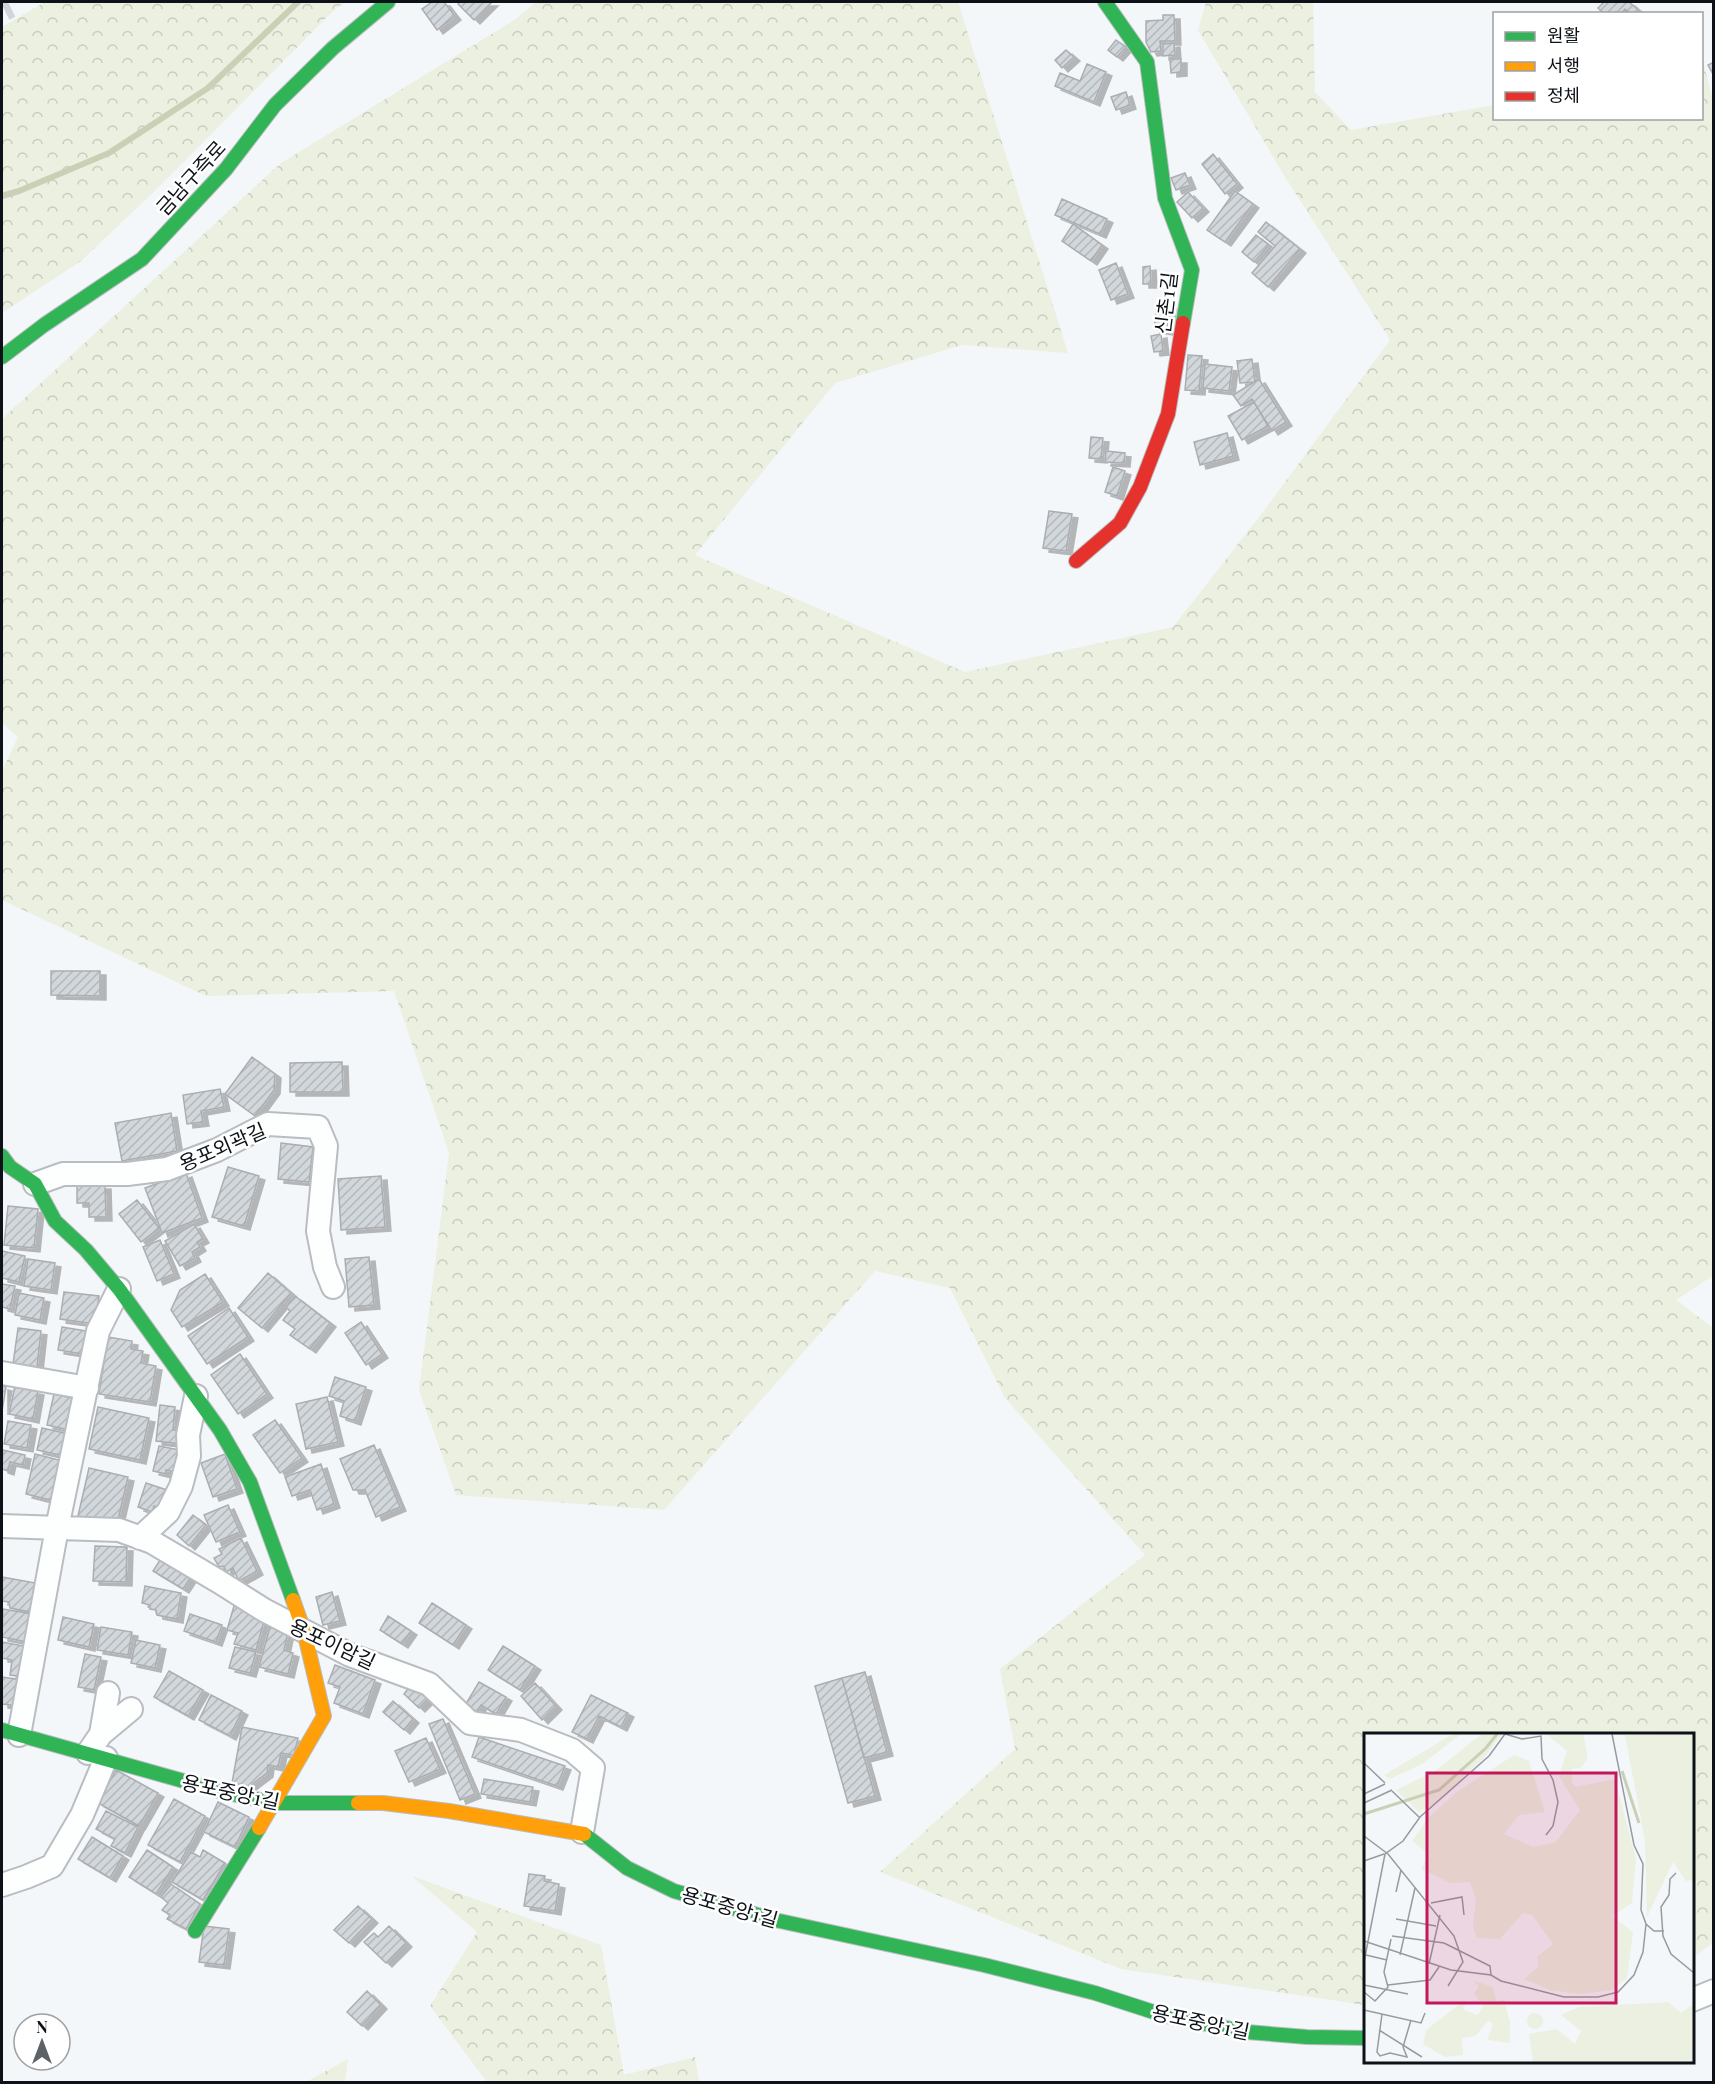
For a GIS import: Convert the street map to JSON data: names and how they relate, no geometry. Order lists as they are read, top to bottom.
{
  "streets": {
    "street": [
      "금남구즉로",
      "신촌1길",
      "용포외곽길",
      "용포이암길",
      "용포중앙1길"
    ]
  },
  "crossings": [
    ["용포이암길", "용포중앙1길"]
  ],
  "legend": ["원활", "서행", "정체"],
  "north": "top"
}
